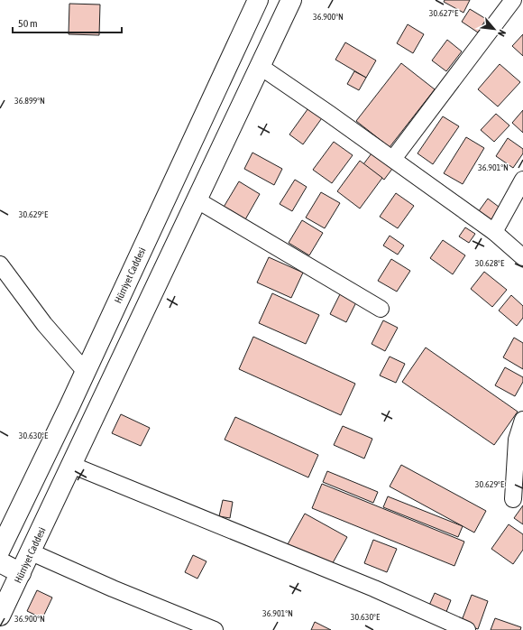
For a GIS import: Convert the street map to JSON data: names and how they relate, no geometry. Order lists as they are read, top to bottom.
{
  "streets": {
    "main road": ["Hürriyet Caddesi"]
  },
  "scale_bar": "50 m",
  "north": "bottom right",
  "coordinates": [
    "30.627°E",
    "36.900°N",
    "36.899°N",
    "36.901°N",
    "30.629°E",
    "30.628°E",
    "30.630°E"
  ]
}
